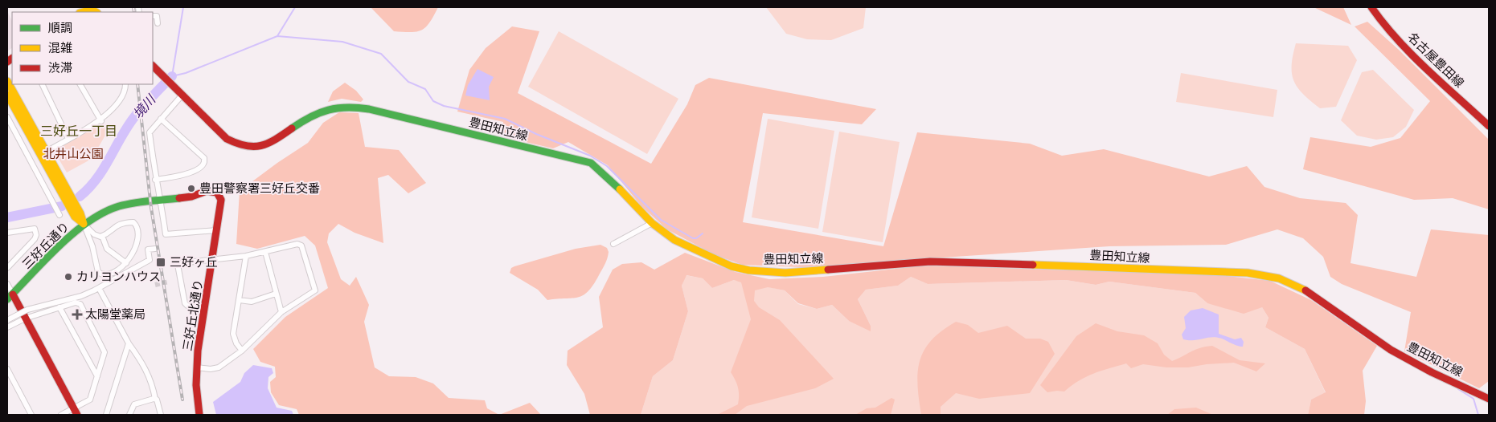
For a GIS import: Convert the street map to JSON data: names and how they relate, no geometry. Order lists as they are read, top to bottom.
{
  "streets": {
    "main road": [
      "名古屋豊田線",
      "豊田知立線",
      "三好丘通り",
      "三好丘北通り"
    ]
  },
  "crossings": [
    ["三好丘通り", "三好丘北通り"]
  ],
  "districts": ["三好丘一丁目"],
  "water": ["境川"],
  "parks": ["北井山公園"],
  "places": {
    "other": ["豊田警察署三好丘交番", "カリヨンハウス"],
    "transit": ["三好ヶ丘"],
    "health": ["太陽堂薬局"]
  },
  "legend": ["順調", "混雑", "渋滞"]
}
